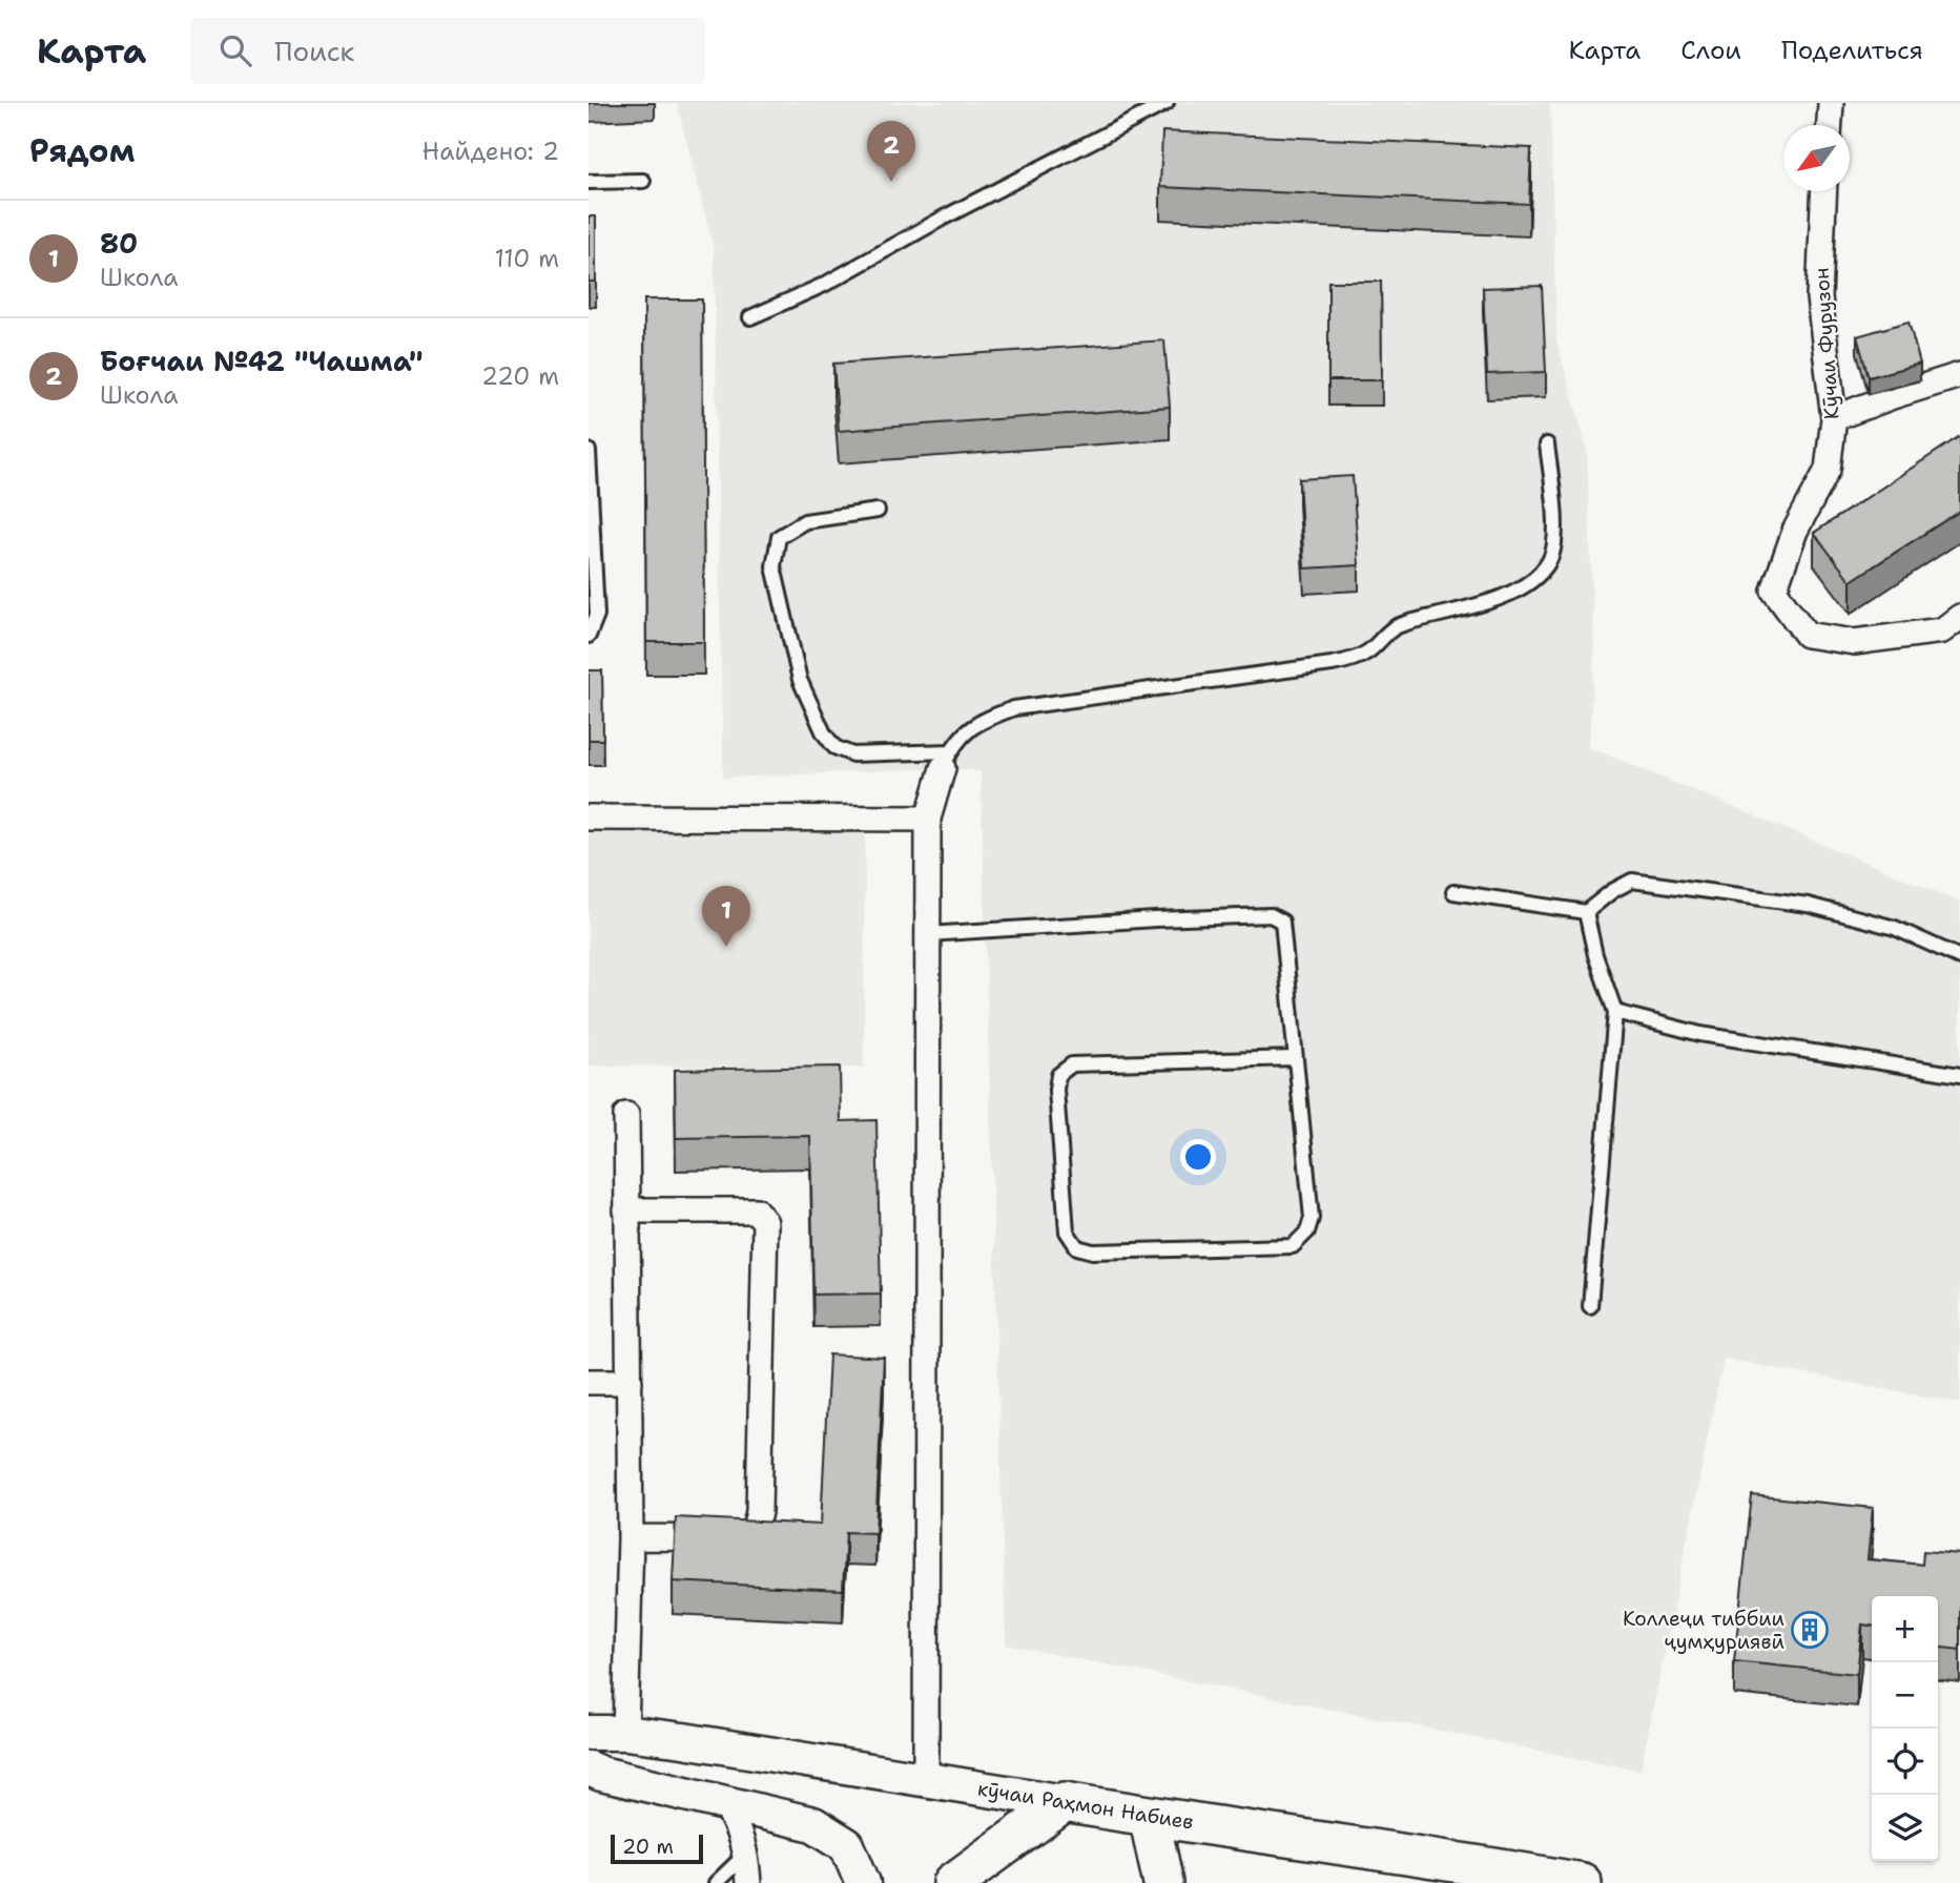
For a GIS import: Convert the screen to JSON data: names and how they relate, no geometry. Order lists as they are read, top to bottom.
{
  "streets": {
    "main road": ["кӯчаи Раҳмон Набиев"],
    "street": ["Кӯчаи Фурузон"]
  },
  "places": {
    "building": ["Коллеҷи тиббии ҷумҳуриявӣ"]
  },
  "scale_bar": "20 m",
  "north": "bottom left",
  "page": {
    "header": "Карта",
    "search": "Поиск",
    "nav": ["Карта", "Слои", "Поделиться"],
    "heading": ["Рядом", "Найдено: 2"],
    "pins": ["2", "1"],
    "list": [
      {
        "mark": "1",
        "name": "80",
        "note": "Школа",
        "value": "110 m"
      },
      {
        "mark": "2",
        "name": "Боғчаи №42 \"Чашма\"",
        "note": "Школа",
        "value": "220 m"
      }
    ],
    "map_buttons": ["+", "−"],
    "scale": "20 m"
  }
}
